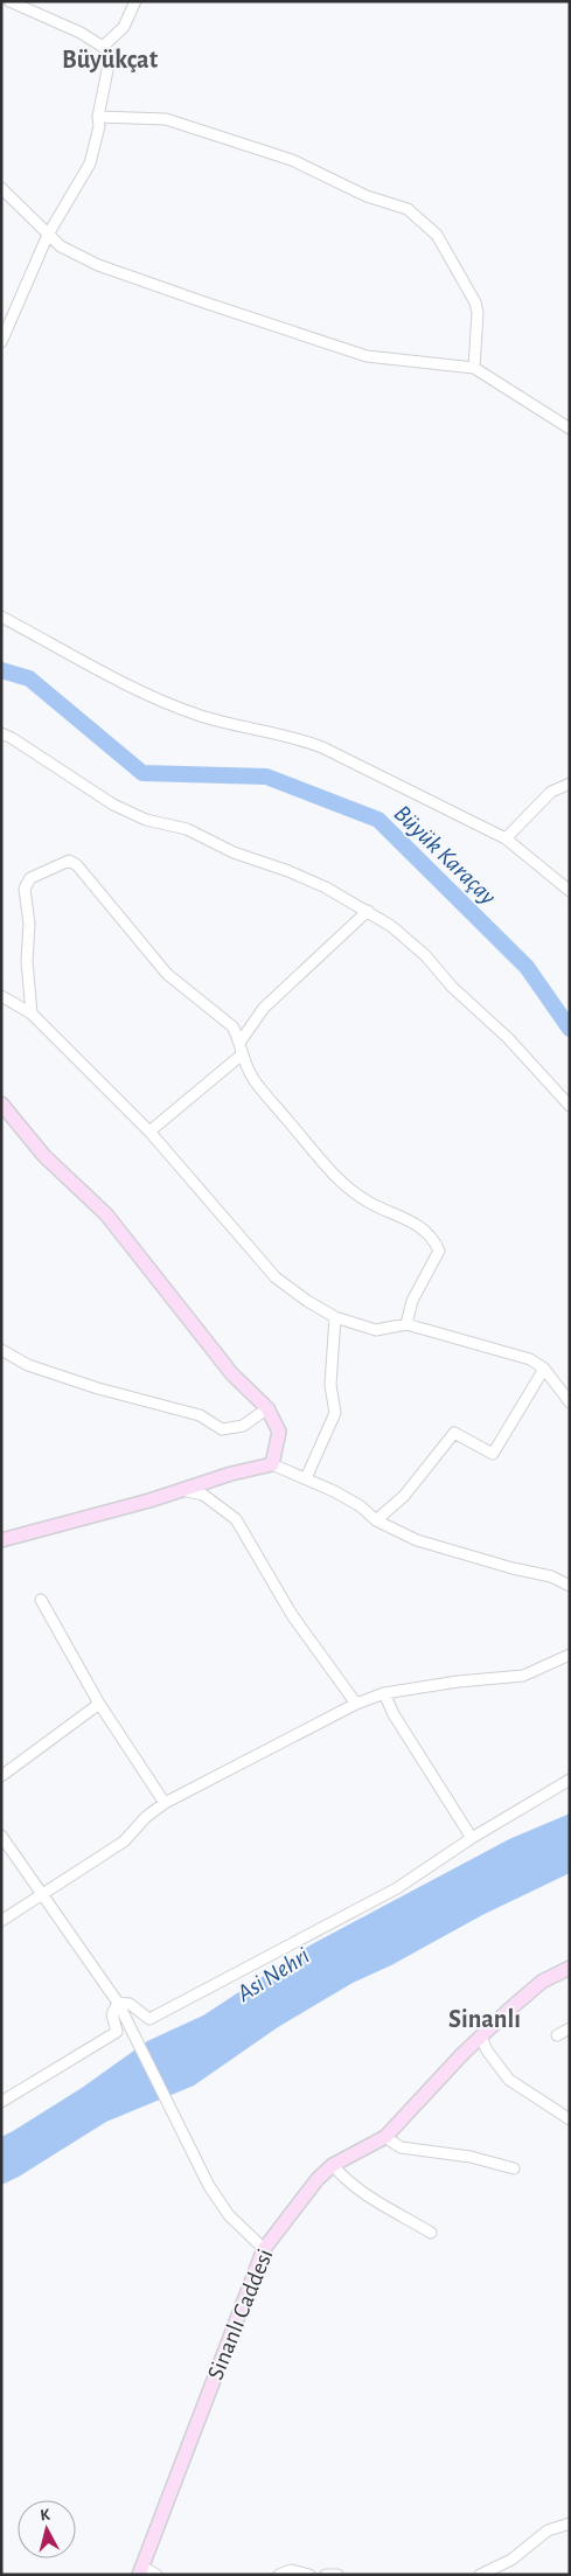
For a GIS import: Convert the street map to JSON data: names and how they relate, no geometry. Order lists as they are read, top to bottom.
{
  "streets": {
    "street": ["Sinanlı Caddesi"]
  },
  "districts": ["Büyükçat", "Sinanlı"],
  "water": ["Büyük Karaçay", "Asi Nehri"],
  "north": "top"
}
